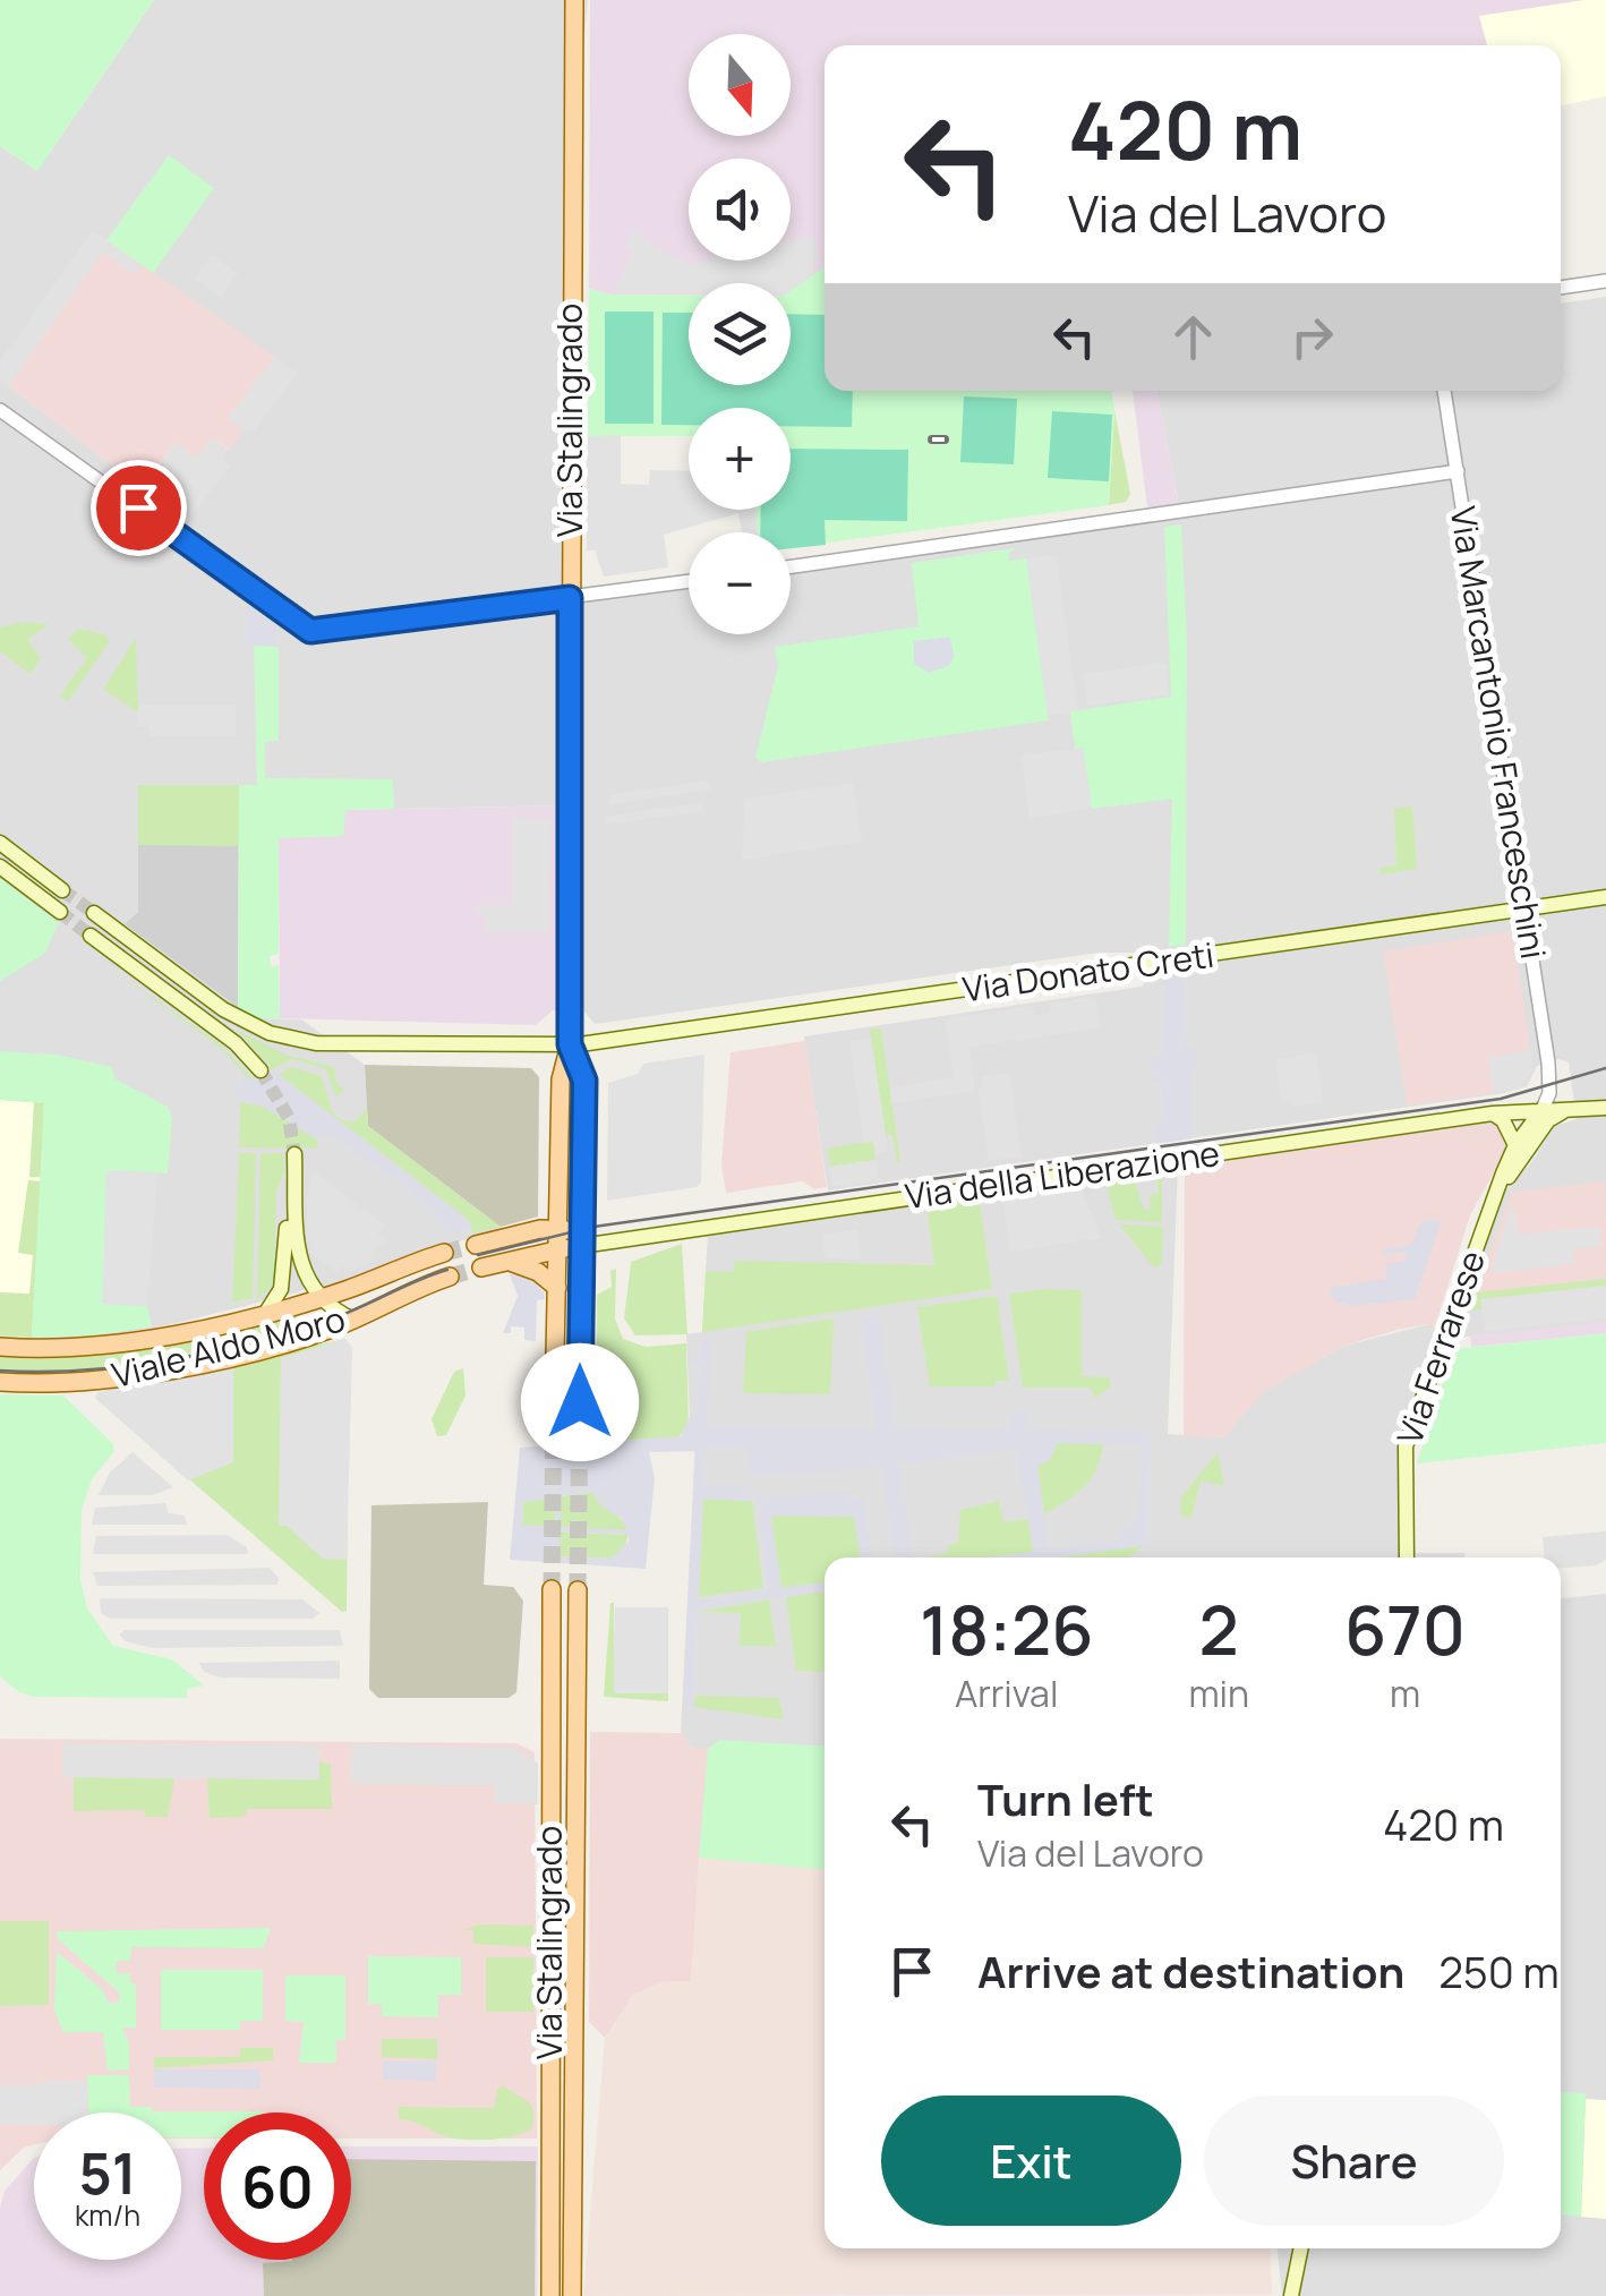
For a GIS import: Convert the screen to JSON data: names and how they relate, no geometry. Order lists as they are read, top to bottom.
{
  "streets": {
    "main road": [
      "Via Stalingrado",
      "Via Donato Creti",
      "Via della Liberazione",
      "Viale Aldo Moro",
      "Via Ferrarese"
    ],
    "street": ["Via Marcantonio Franceschini"]
  },
  "crossings": [
    ["Via Stalingrado", "Via Donato Creti"],
    ["Via Stalingrado", "Via della Liberazione"],
    ["Via Marcantonio Franceschini", "Via Donato Creti"],
    ["Via Marcantonio Franceschini", "Via della Liberazione"],
    ["Via Marcantonio Franceschini", "Via Ferrarese"],
    ["Via della Liberazione", "Via Ferrarese"]
  ],
  "north": "bottom",
  "page": {
    "map_buttons": ["+", "−"],
    "turn": ["420 m", "Via del Lavoro"],
    "eta": [
      "18:26",
      "Arrival",
      "2",
      "min",
      "670",
      "m"
    ],
    "list": [
      {
        "name": "Turn left",
        "note": "Via del Lavoro",
        "value": "420 m"
      },
      {
        "name": "Arrive at destination",
        "value": "250 m"
      }
    ],
    "buttons": ["Exit", "Share"],
    "speed": "51 km/h",
    "limit": "60"
  }
}
